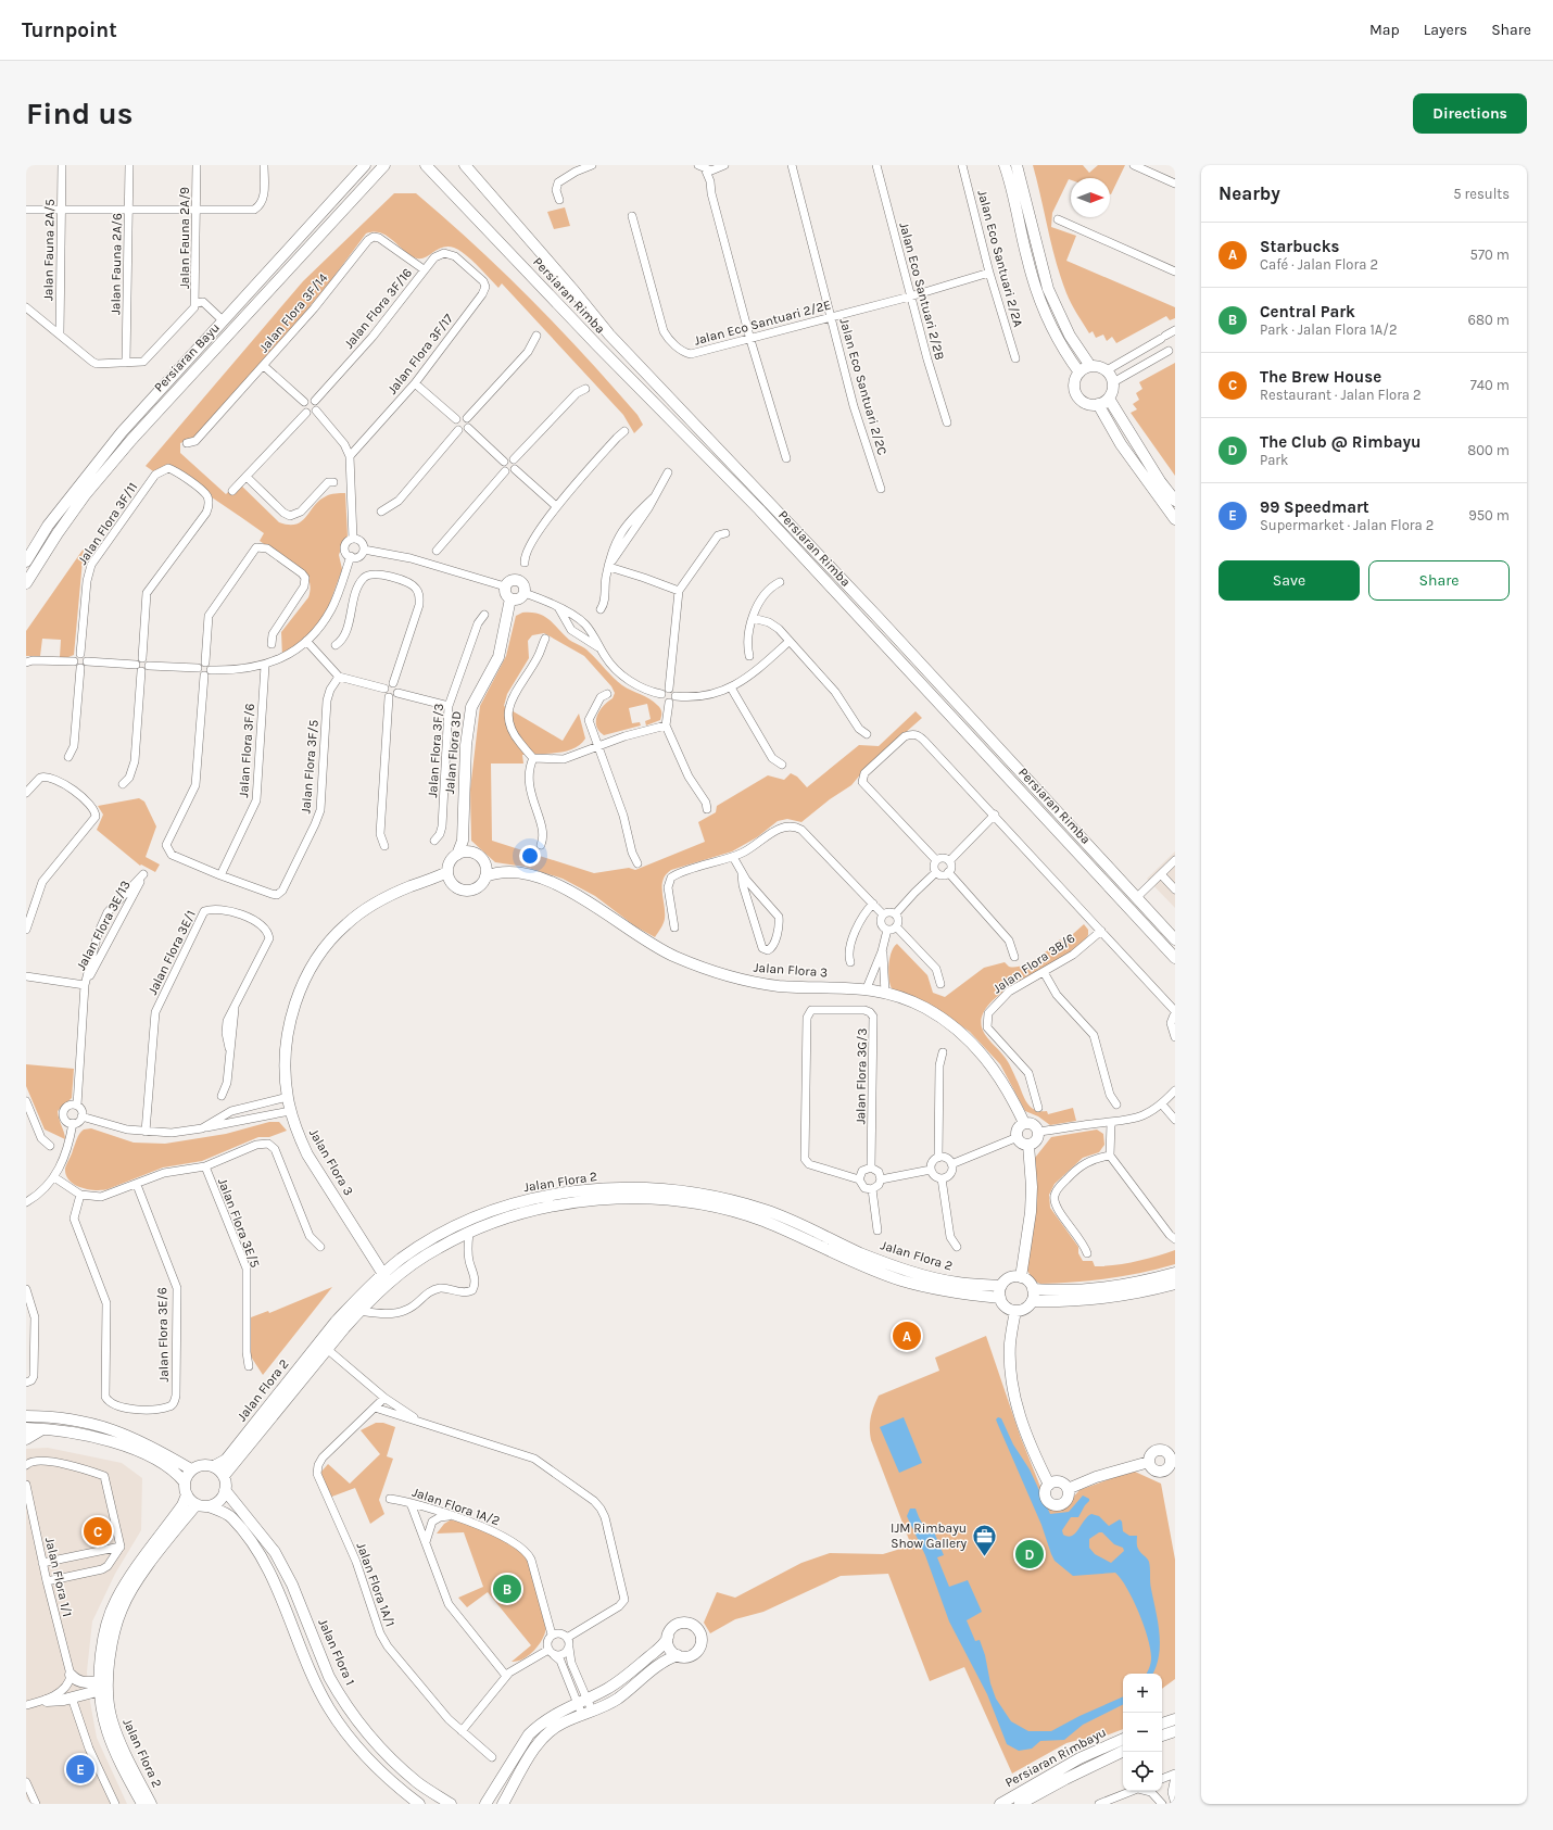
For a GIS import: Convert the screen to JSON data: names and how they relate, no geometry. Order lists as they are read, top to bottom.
{
  "streets": {
    "street": [
      "Jalan Fauna 2A/9",
      "Jalan Fauna 2A/5",
      "Jalan Eco Santuari 2/2A",
      "Jalan Fauna 2A/6",
      "Jalan Eco Santuari 2/2B",
      "Persiaran Rimba",
      "Jalan Flora 3F/16",
      "Jalan Flora 3F/14",
      "Jalan Eco Santuari 2/2E",
      "Jalan Flora 3F/17",
      "Persiaran Bayu",
      "Jalan Eco Santuari 2/2C",
      "Jalan Flora 3F/11",
      "Jalan Flora 3F/6",
      "Jalan Flora 3F/3",
      "Jalan Flora 3D",
      "Jalan Flora 3F/5",
      "Jalan Flora 3E/13",
      "Jalan Flora 3E/1",
      "Jalan Flora 3B/6",
      "Jalan Flora 3",
      "Jalan Flora 3G/3",
      "Jalan Flora 2",
      "Jalan Flora 3E/5",
      "Jalan Flora 3E/6",
      "Jalan Flora 1A/2",
      "Jalan Flora 1/1",
      "Jalan Flora 1A/1",
      "Jalan Flora 1",
      "Persiaran Rimbayu"
    ]
  },
  "crossings": [
    ["Jalan Fauna 2A/9", "Persiaran Bayu"],
    ["Jalan Eco Santuari 2/2A", "Jalan Eco Santuari 2/2E"],
    ["Jalan Eco Santuari 2/2B", "Jalan Eco Santuari 2/2E"],
    ["Jalan Flora 3F/16", "Jalan Flora 3F/14"],
    ["Jalan Flora 3F/16", "Jalan Flora 3F/17"],
    ["Jalan Eco Santuari 2/2E", "Jalan Eco Santuari 2/2C"],
    ["Jalan Flora 3F/6", "Jalan Flora 3F/5"],
    ["Jalan Flora 3D", "Jalan Flora 3"],
    ["Jalan Flora 3", "Jalan Flora 2"],
    ["Jalan Flora 2", "Jalan Flora 1"]
  ],
  "places": {
    "office": ["IJM Rimbayu Show Gallery"]
  },
  "north": "right",
  "page": {
    "header": "Turnpoint",
    "nav": ["Map", "Layers", "Share"],
    "buttons": [
      "Directions",
      ["Save", "Share"]
    ],
    "title": "Find us",
    "heading": ["Nearby", "5 results"],
    "list": [
      {
        "mark": "A",
        "name": "Starbucks",
        "note": "Café · Jalan Flora 2",
        "value": "570 m"
      },
      {
        "mark": "B",
        "name": "Central Park",
        "note": "Park · Jalan Flora 1A/2",
        "value": "680 m"
      },
      {
        "mark": "C",
        "name": "The Brew House",
        "note": "Restaurant · Jalan Flora 2",
        "value": "740 m"
      },
      {
        "mark": "D",
        "name": "The Club @ Rimbayu",
        "note": "Park",
        "value": "800 m"
      },
      {
        "mark": "E",
        "name": "99 Speedmart",
        "note": "Supermarket · Jalan Flora 2",
        "value": "950 m"
      }
    ],
    "pins": [
      "A",
      "C",
      "D",
      "B",
      "E"
    ],
    "map_buttons": ["+", "−"]
  }
}
